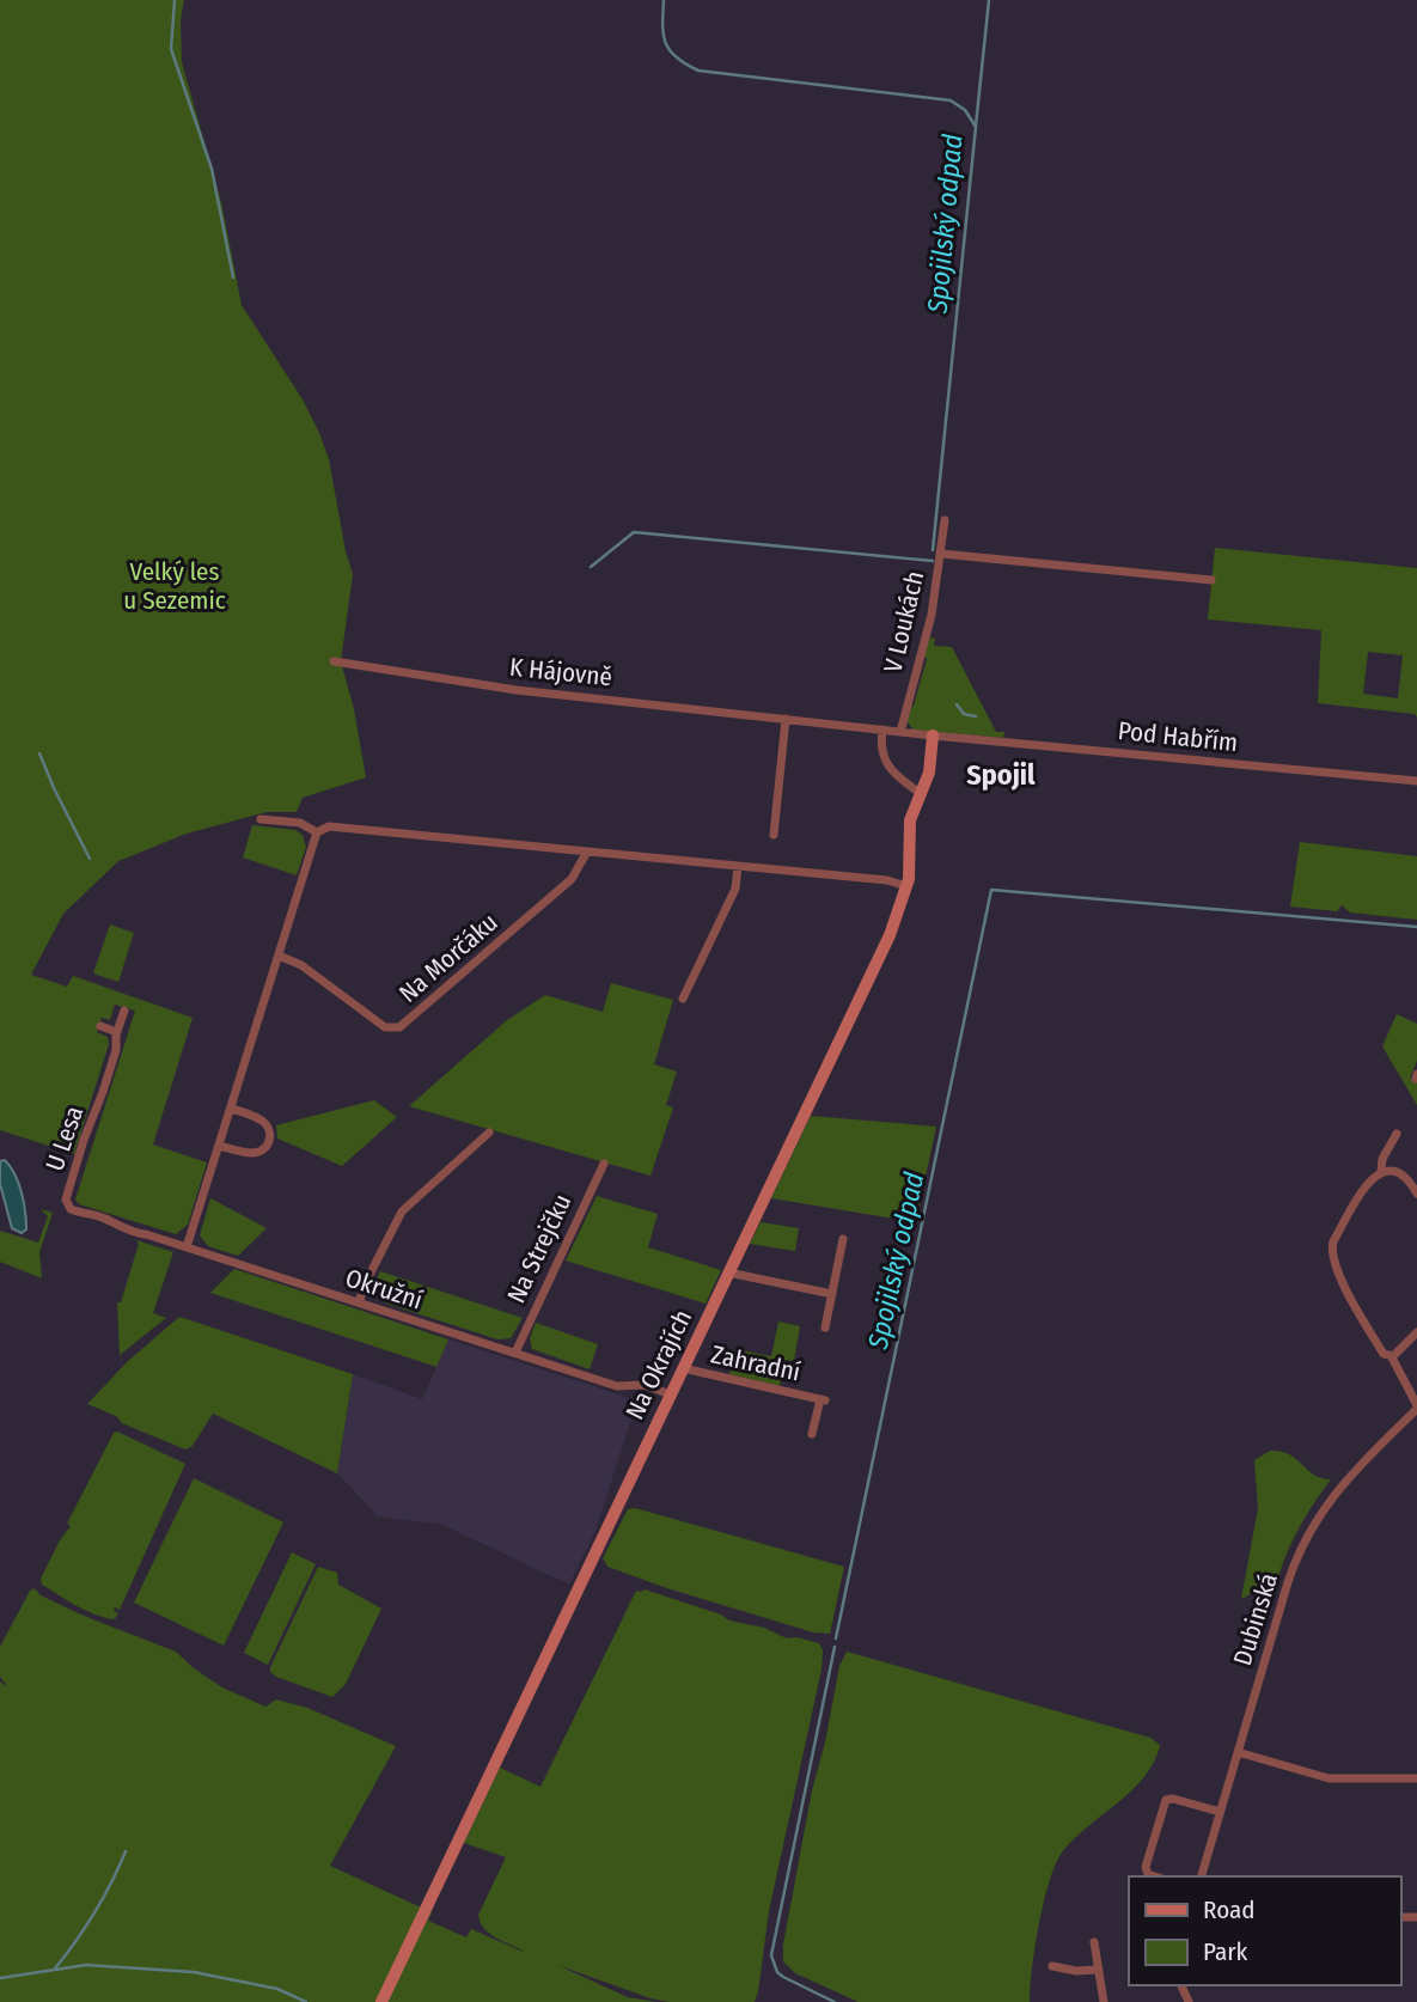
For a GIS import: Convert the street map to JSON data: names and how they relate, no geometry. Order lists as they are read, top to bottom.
{
  "streets": {
    "street": [
      "V Loukách",
      "K Hájovně",
      "Pod Habřím",
      "Na Morčáku",
      "U Lesa",
      "Na Strejčku",
      "Okružní",
      "Zahradní",
      "Na Okrajích",
      "Dubinská"
    ]
  },
  "crossings": [
    ["V Loukách", "K Hájovně"],
    ["K Hájovně", "Pod Habřím"],
    ["K Hájovně", "Na Okrajích"],
    ["Pod Habřím", "Na Okrajích"],
    ["U Lesa", "Okružní"],
    ["Na Strejčku", "Okružní"],
    ["Okružní", "Na Okrajích"],
    ["Zahradní", "Na Okrajích"]
  ],
  "districts": ["Spojil"],
  "water": ["Spojilský odpad"],
  "parks": ["Velký les u Sezemic"],
  "legend": ["Road", "Park"]
}
